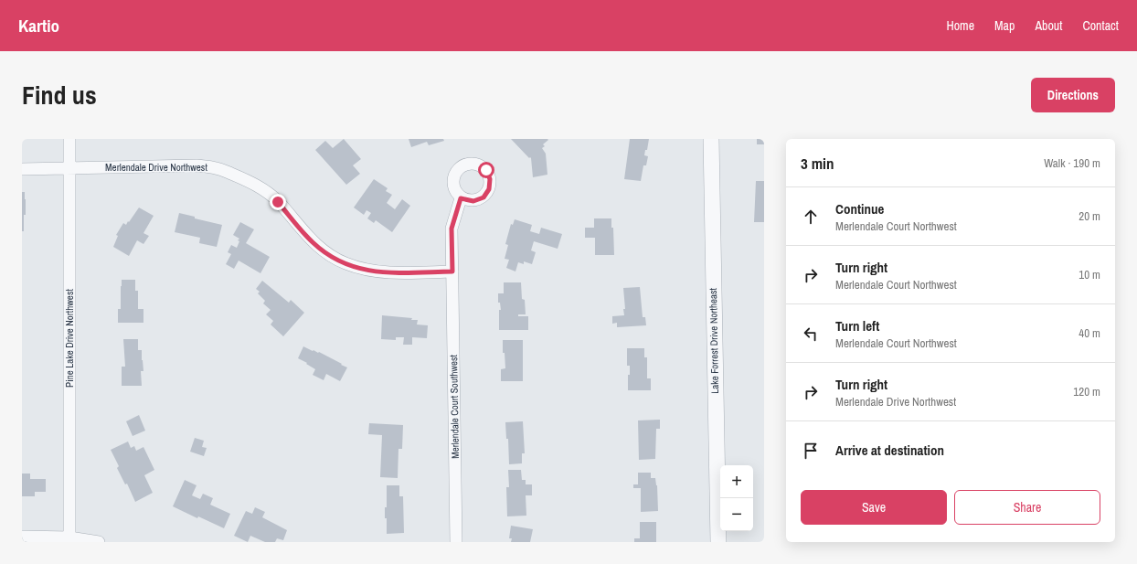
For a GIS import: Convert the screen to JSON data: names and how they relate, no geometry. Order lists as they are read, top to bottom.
{
  "streets": {
    "street": [
      "Merlendale Drive Northwest",
      "Pine Lake Drive Northwest",
      "Lake Forrest Drive Northeast",
      "Merlendale Court Southwest"
    ]
  },
  "crossings": [
    ["Merlendale Drive Northwest", "Pine Lake Drive Northwest"],
    ["Merlendale Drive Northwest", "Merlendale Court Southwest"]
  ],
  "page": {
    "header": "Kartio",
    "nav": [
      "Home",
      "Map",
      "About",
      "Contact"
    ],
    "title": "Find us",
    "buttons": [
      "Directions",
      ["Save", "Share"]
    ],
    "heading": ["3 min", "Walk · 190 m"],
    "list": [
      ["Continue", "Merlendale Court Northwest", "20 m"],
      ["Turn right", "Merlendale Court Northwest", "10 m"],
      ["Turn left", "Merlendale Court Northwest", "40 m"],
      ["Turn right", "Merlendale Drive Northwest", "120 m"],
      "Arrive at destination"
    ],
    "map_buttons": ["+", "−"]
  }
}
